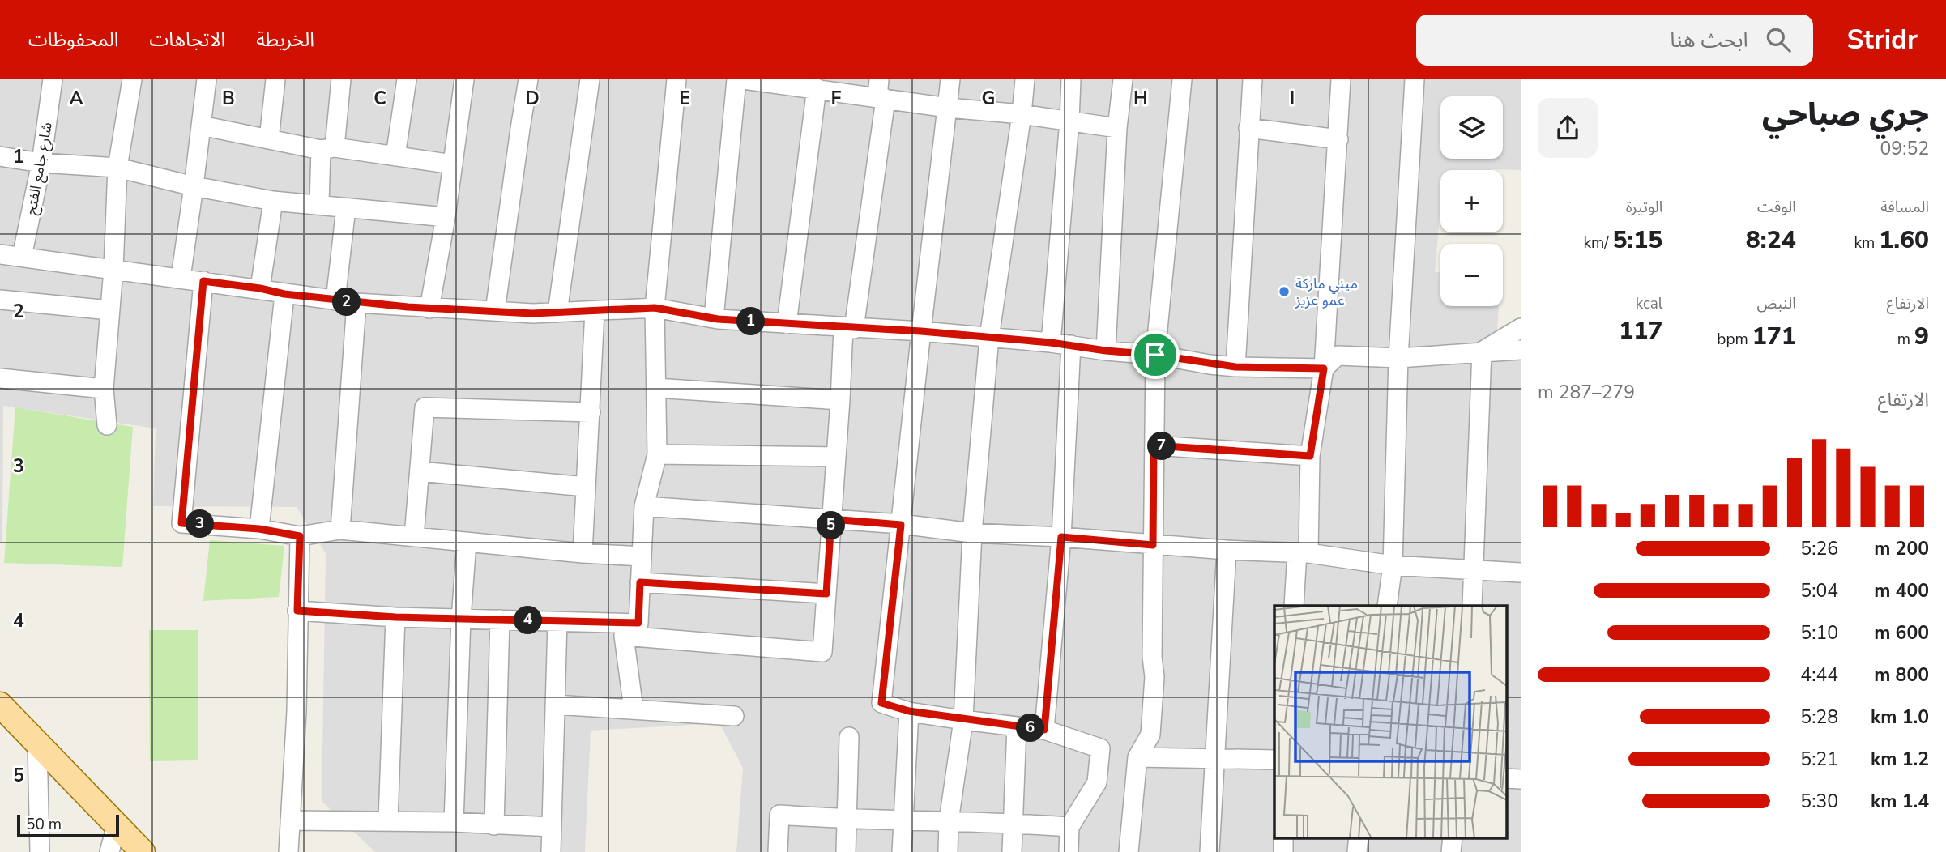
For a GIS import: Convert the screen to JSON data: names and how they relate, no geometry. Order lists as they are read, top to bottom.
{
  "streets": {
    "street": ["شارع جامع الفتح"]
  },
  "places": ["ميني ماركة عمو عزيز"],
  "scale_bar": "50 m",
  "page": {
    "header": "Stridr",
    "search": "ابحث هنا",
    "nav": ["الخريطة", "الاتجاهات", "المحفوظات"],
    "heading": ["جري صباحي", "09:52"],
    "map_buttons": ["+", "−"],
    "stats": [
      ["المسافة", "1.60 km"],
      ["الوقت", "8:24"],
      ["الوتيرة", "5:15 /km"],
      ["الارتفاع", "9 m"],
      ["النبض", "171 bpm"],
      ["kcal", "117"]
    ],
    "pins": [
      "2",
      "1",
      "7",
      "3",
      "5",
      "4",
      "6"
    ],
    "chart": ["الارتفاع", "279–287 m"],
    "list": [
      {
        "name": "200 m",
        "note": "5:26"
      },
      {
        "name": "400 m",
        "note": "5:04"
      },
      {
        "name": "600 m",
        "note": "5:10"
      },
      {
        "name": "800 m",
        "note": "4:44"
      },
      {
        "name": "1.0 km",
        "note": "5:28"
      },
      {
        "name": "1.2 km",
        "note": "5:21"
      },
      {
        "name": "1.4 km",
        "note": "5:30"
      }
    ],
    "scale": "50 m"
  },
  "grid": {
    "columns": [
      "A",
      "B",
      "C",
      "D",
      "E",
      "F",
      "G",
      "H",
      "I"
    ],
    "rows": [
      "1",
      "2",
      "3",
      "4",
      "5"
    ]
  }
}
